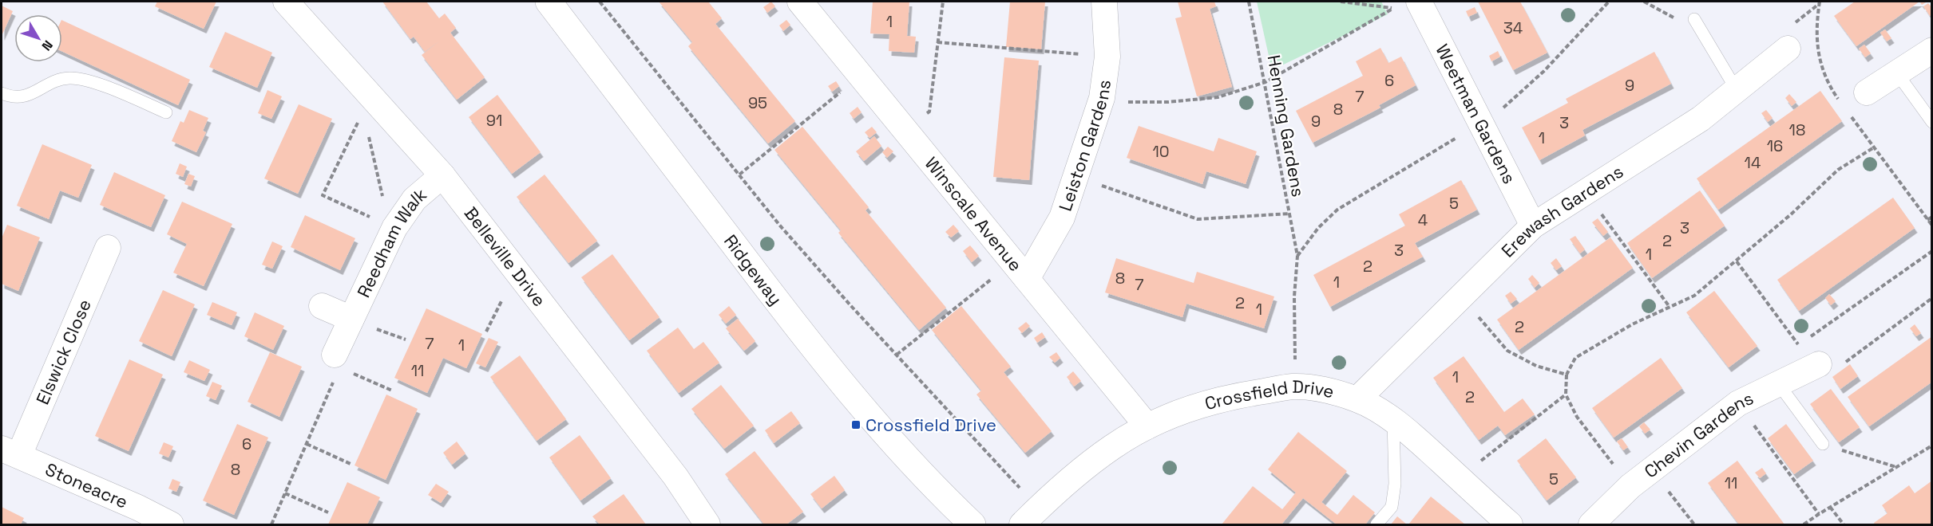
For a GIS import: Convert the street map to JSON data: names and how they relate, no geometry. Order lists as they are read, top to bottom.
{
  "streets": {
    "street": [
      "Weetman Gardens",
      "Leiston Gardens",
      "Erewash Gardens",
      "Winscale Avenue",
      "Reedham Walk",
      "Belleville Drive",
      "Ridgeway",
      "Elswick Close",
      "Crossfield Drive",
      "Chevin Gardens",
      "Stoneacre"
    ],
    "path": ["Henning Gardens"]
  },
  "crossings": [
    ["Weetman Gardens", "Erewash Gardens"],
    ["Leiston Gardens", "Winscale Avenue"],
    ["Erewash Gardens", "Crossfield Drive"],
    ["Winscale Avenue", "Crossfield Drive"],
    ["Reedham Walk", "Belleville Drive"],
    ["Elswick Close", "Stoneacre"]
  ],
  "places": {
    "transit": ["Crossfield Drive"]
  },
  "house_numbers": [
    "1",
    "34",
    "6",
    "9",
    "7",
    "95",
    "8",
    "91",
    "9",
    "3",
    "18",
    "1",
    "16",
    "10",
    "14",
    "5",
    "4",
    "3",
    "2",
    "3",
    "1",
    "2",
    "8",
    "1",
    "7",
    "2",
    "1",
    "2",
    "7",
    "1",
    "11",
    "1",
    "2",
    "6",
    "8",
    "5",
    "11"
  ],
  "north": "bottom right"
}
